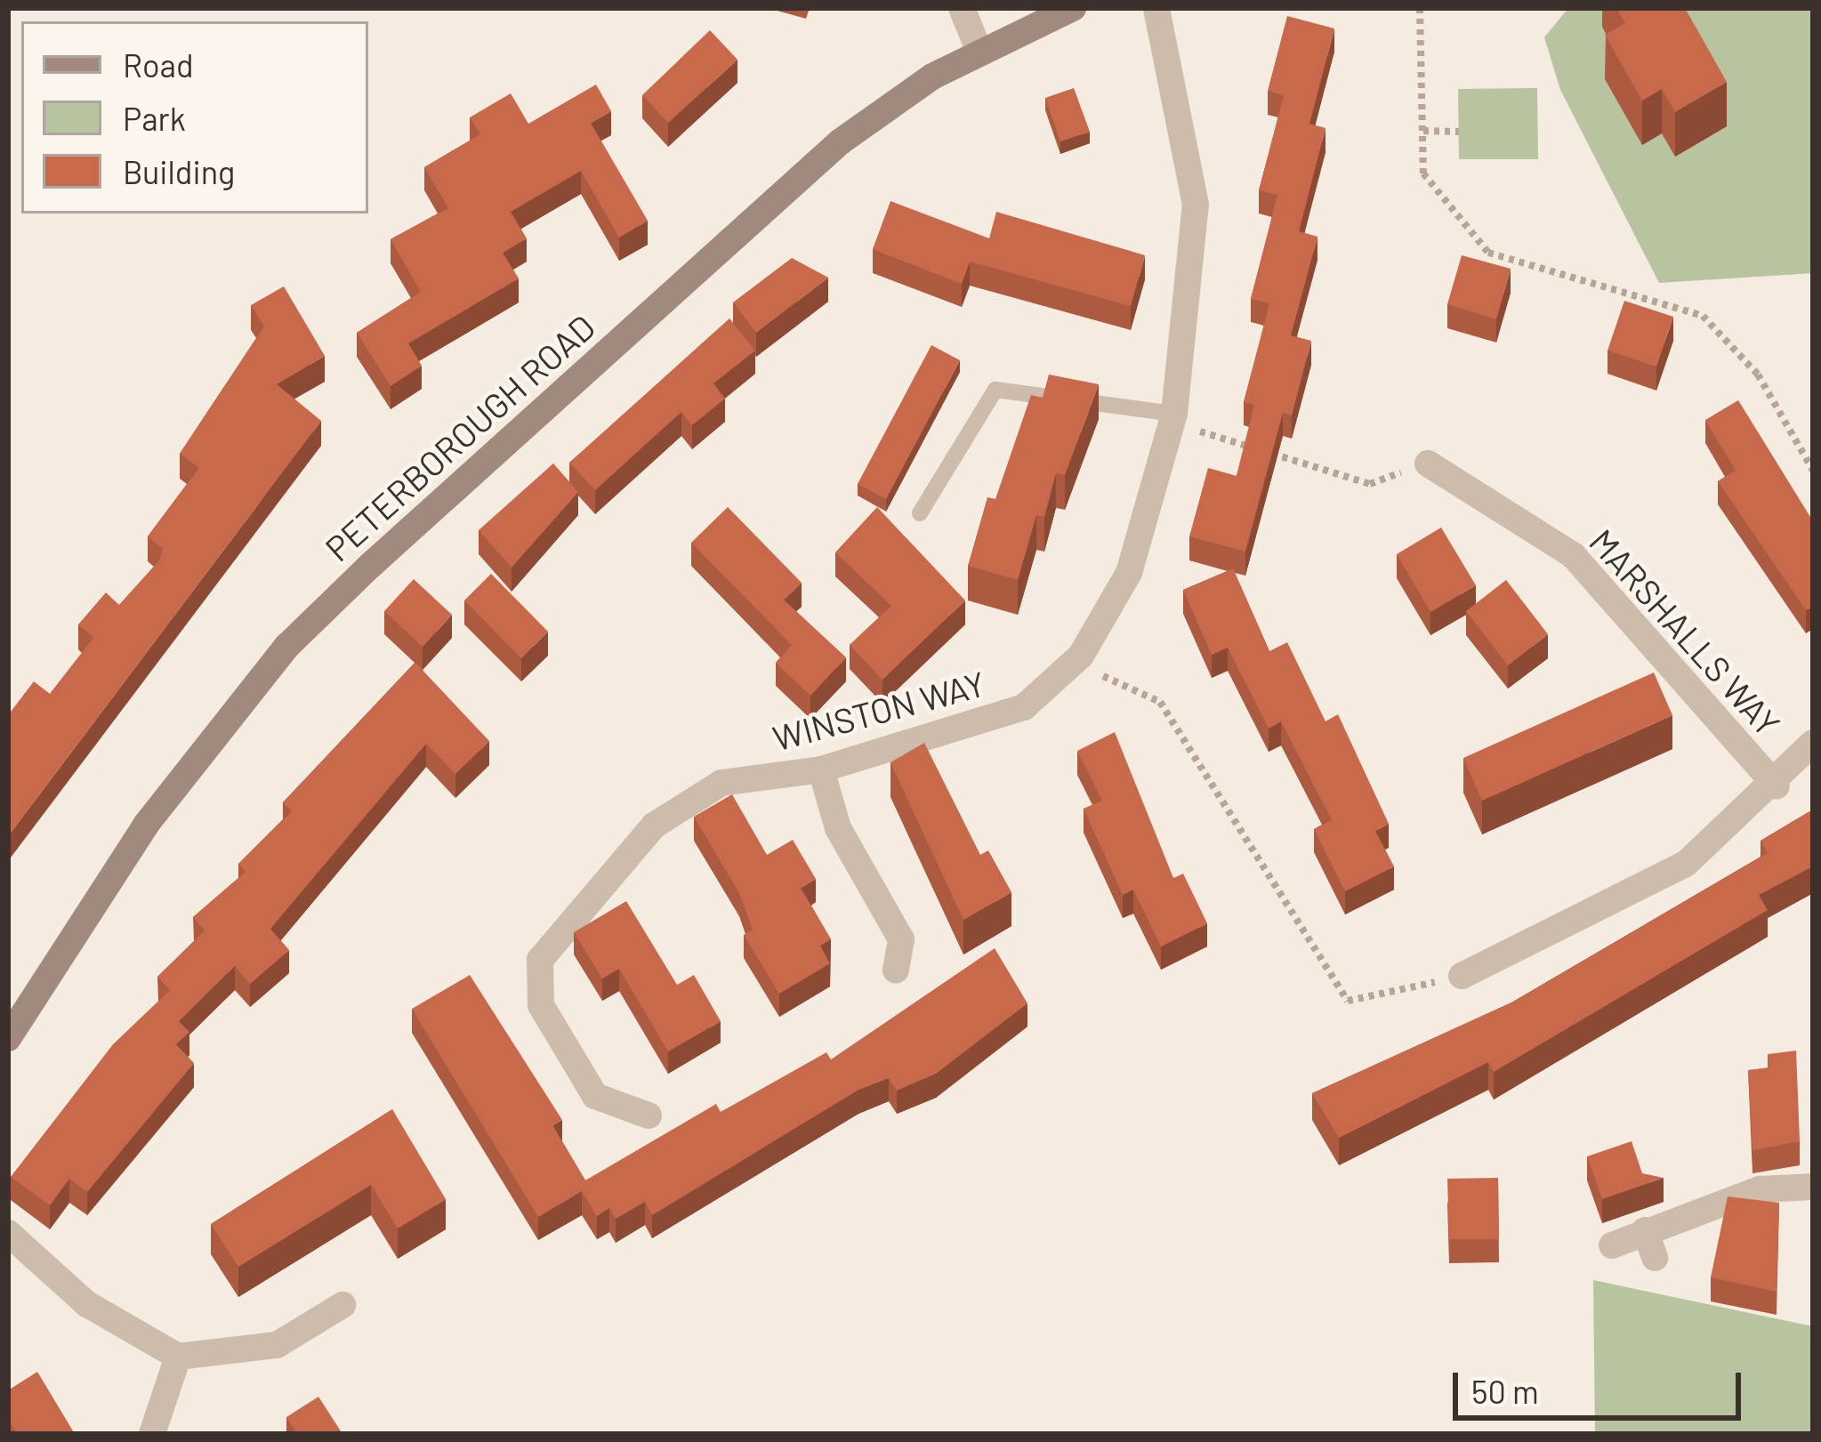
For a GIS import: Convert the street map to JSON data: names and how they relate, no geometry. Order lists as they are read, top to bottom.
{
  "streets": {
    "main road": ["PETERBOROUGH ROAD"],
    "street": ["MARSHALLS WAY", "WINSTON WAY"]
  },
  "legend": ["Road", "Park", "Building"],
  "scale_bar": "50 m"
}
